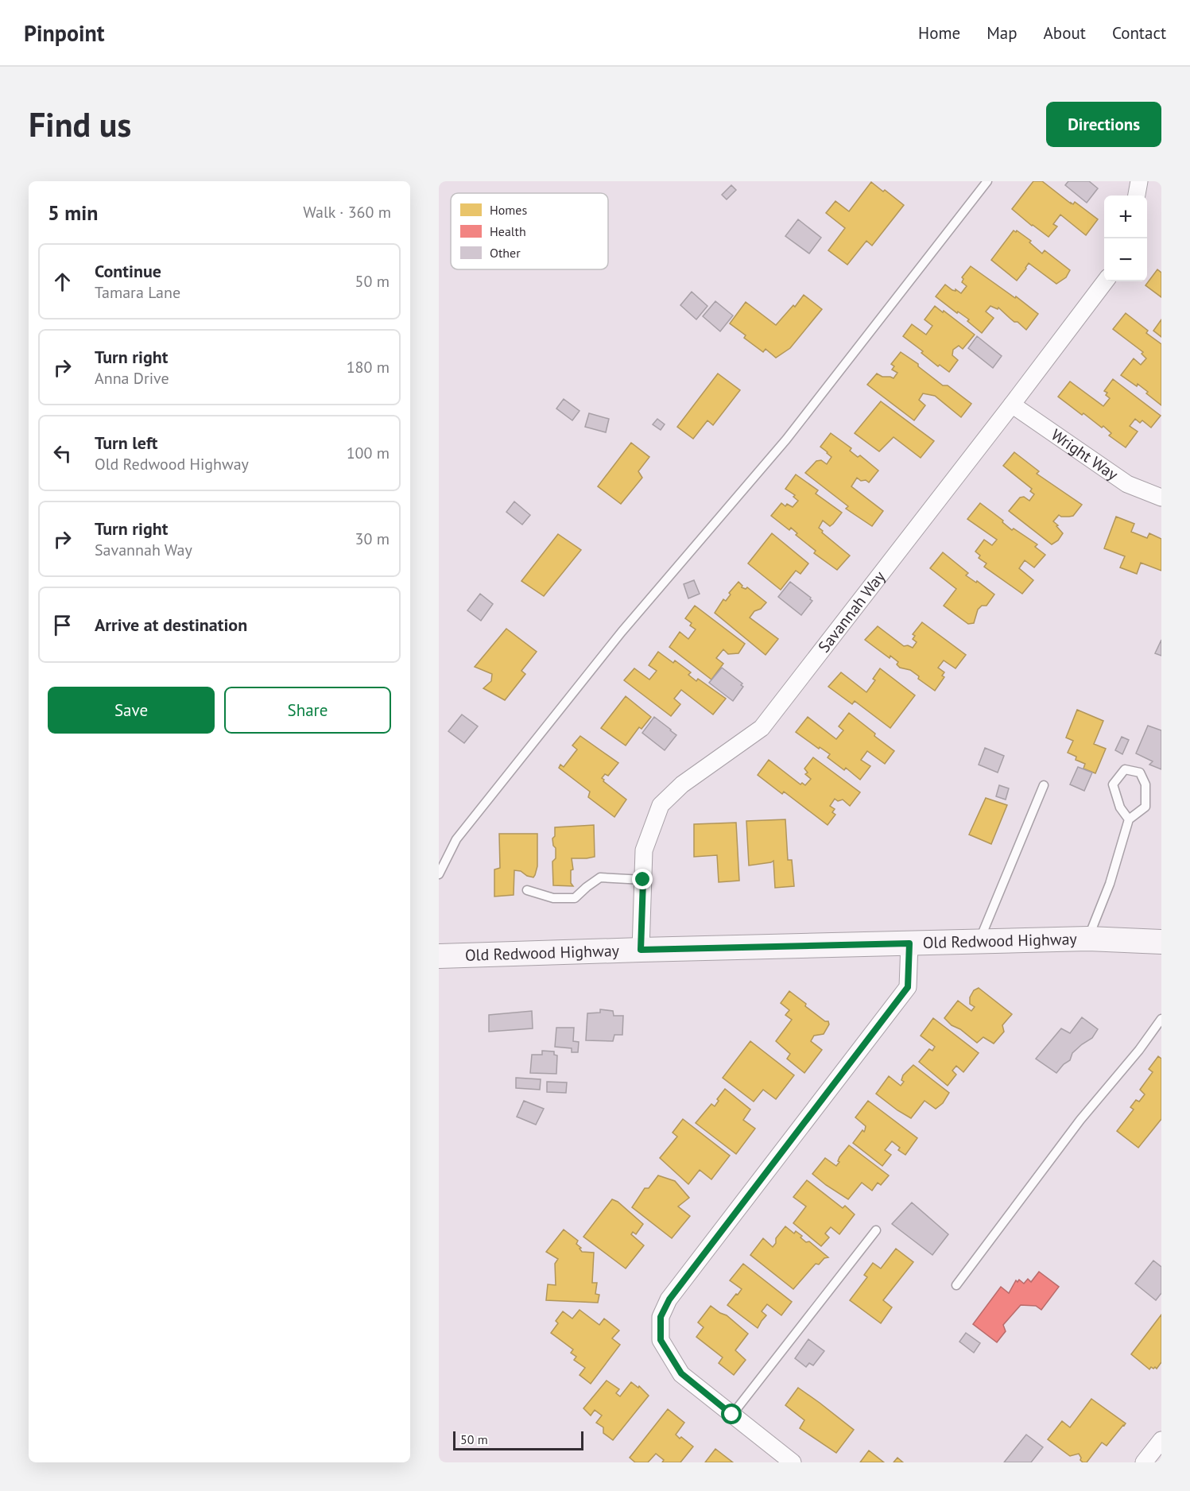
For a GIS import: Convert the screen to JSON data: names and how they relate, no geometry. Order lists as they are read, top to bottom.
{
  "streets": {
    "main road": ["Old Redwood Highway"],
    "street": ["Wright Way", "Savannah Way"]
  },
  "crossings": [
    ["Wright Way", "Savannah Way"],
    ["Savannah Way", "Old Redwood Highway"]
  ],
  "legend": ["Homes", "Health", "Other"],
  "scale_bar": "50 m",
  "page": {
    "header": "Pinpoint",
    "nav": [
      "Home",
      "Map",
      "About",
      "Contact"
    ],
    "buttons": [
      "Directions",
      ["Save", "Share"]
    ],
    "title": "Find us",
    "heading": ["5 min", "Walk · 360 m"],
    "map_buttons": ["+", "−"],
    "list": [
      ["Continue", "Tamara Lane", "50 m"],
      ["Turn right", "Anna Drive", "180 m"],
      ["Turn left", "Old Redwood Highway", "100 m"],
      ["Turn right", "Savannah Way", "30 m"],
      "Arrive at destination"
    ],
    "scale": "50 m"
  }
}
